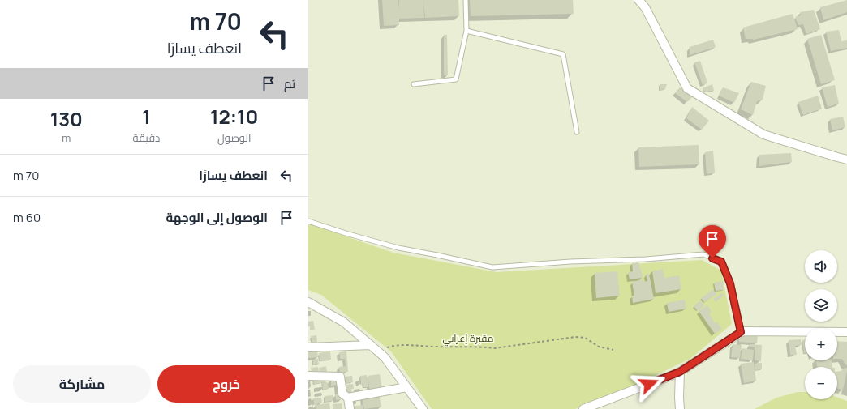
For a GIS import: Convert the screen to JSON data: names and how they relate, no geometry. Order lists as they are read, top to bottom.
{
  "parks": ["مقبرة إعرابي"],
  "page": {
    "turn": ["70 m", "انعطف يسارًا"],
    "then": "ثم",
    "eta": [
      "12:10",
      "الوصول",
      "1",
      "دقيقة",
      "130",
      "m"
    ],
    "list": [
      {
        "name": "انعطف يسارًا",
        "value": "70 m"
      },
      {
        "name": "الوصول إلى الوجهة",
        "value": "60 m"
      }
    ],
    "map_buttons": ["+", "−"],
    "buttons": ["خروج", "مشاركة"]
  }
}
